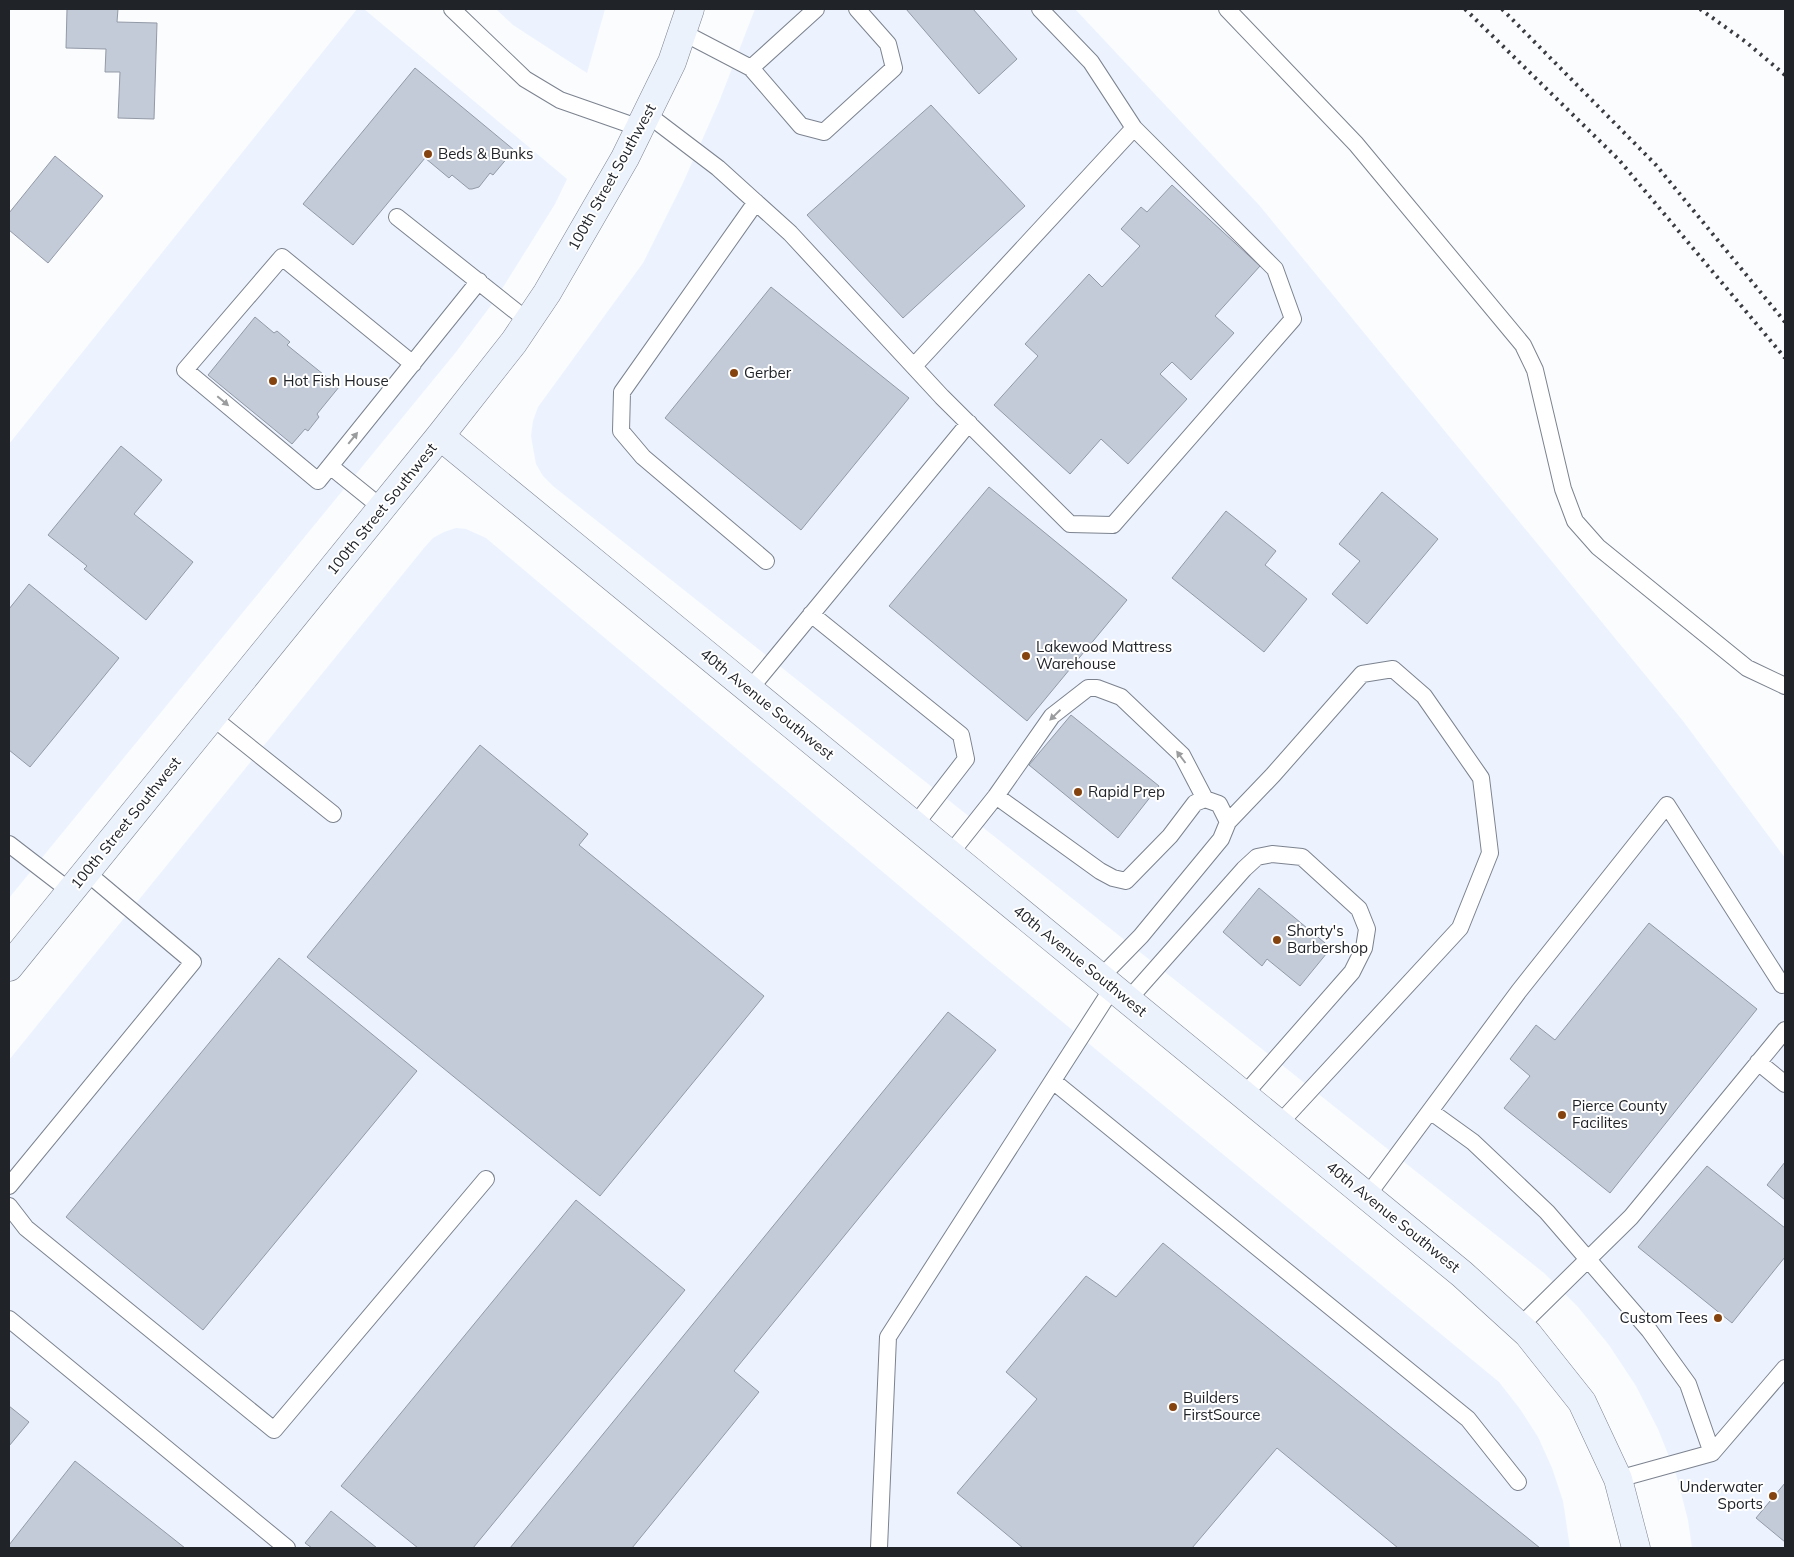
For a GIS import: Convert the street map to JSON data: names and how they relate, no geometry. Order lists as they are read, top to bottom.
{
  "streets": {
    "street": ["100th Street Southwest", "40th Avenue Southwest"]
  },
  "crossings": [
    ["100th Street Southwest", "40th Avenue Southwest"]
  ],
  "places": [
    "Beds & Bunks",
    "Gerber",
    "Hot Fish House",
    "Lakewood Mattress Warehouse",
    "Rapid Prep",
    "Shorty's Barbershop",
    "Pierce County Facilites",
    "Custom Tees",
    "Builders FirstSource",
    "Underwater Sports"
  ]
}
